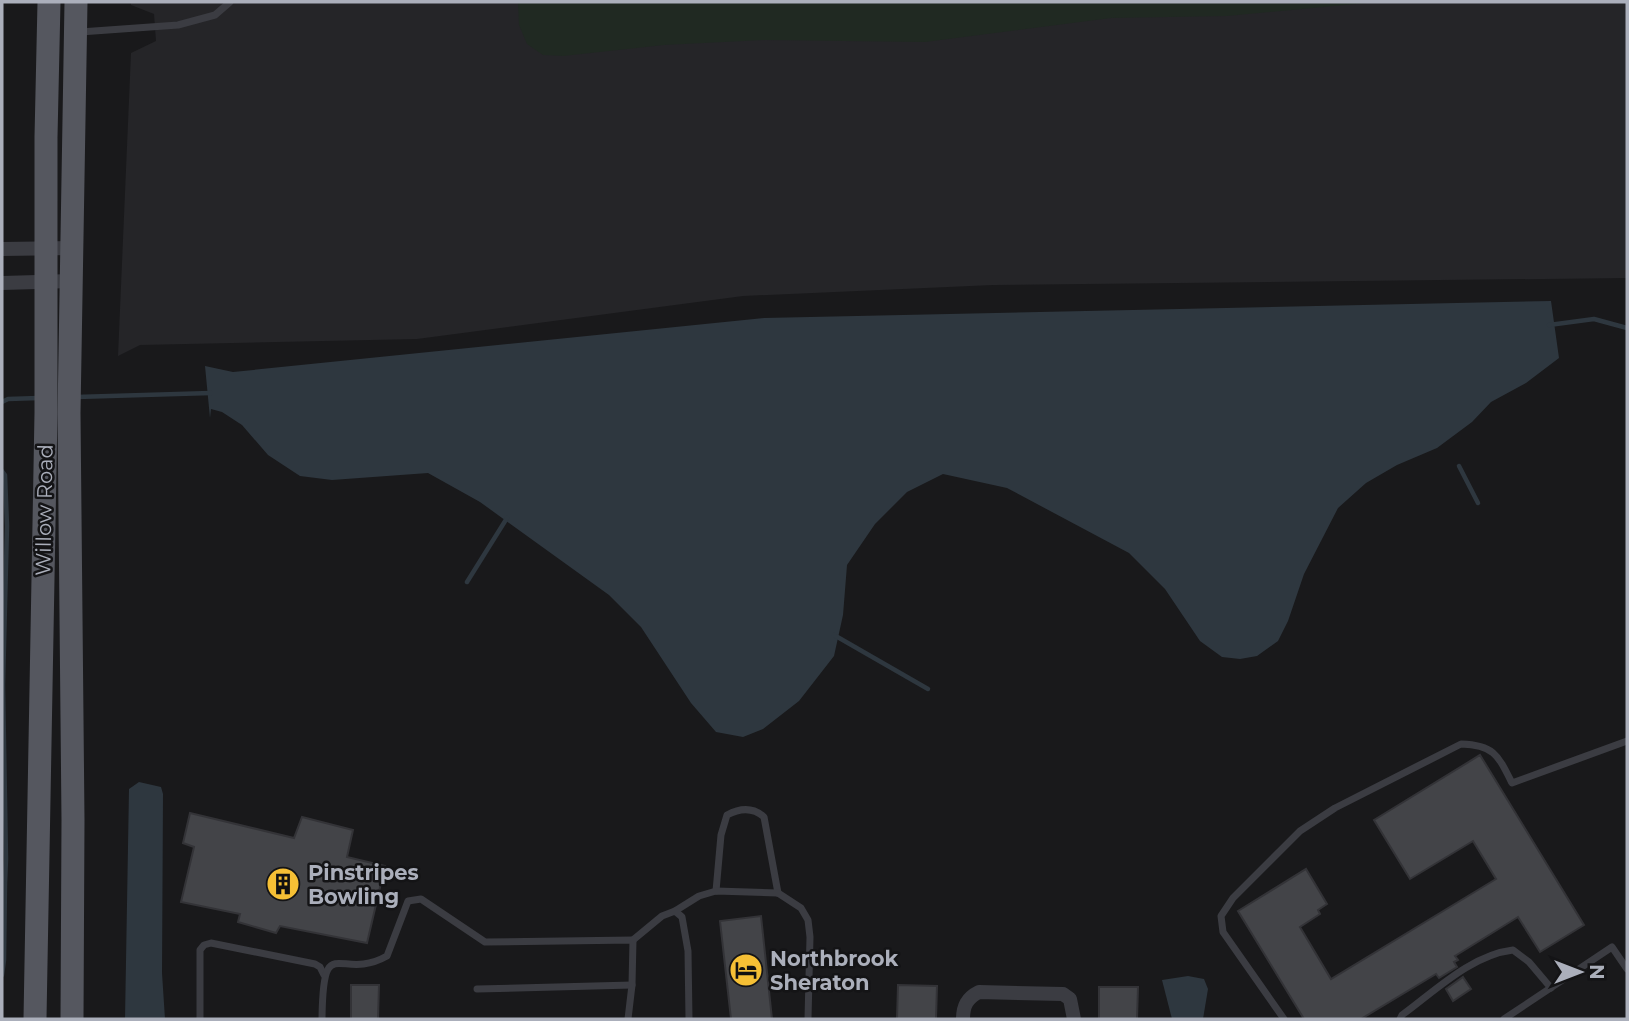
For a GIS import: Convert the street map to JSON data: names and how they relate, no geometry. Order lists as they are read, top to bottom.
{
  "streets": {
    "main road": ["Willow Road"]
  },
  "places": {
    "building": ["Pinstripes Bowling"],
    "hotel": ["Northbrook Sheraton"]
  },
  "north": "right"
}
